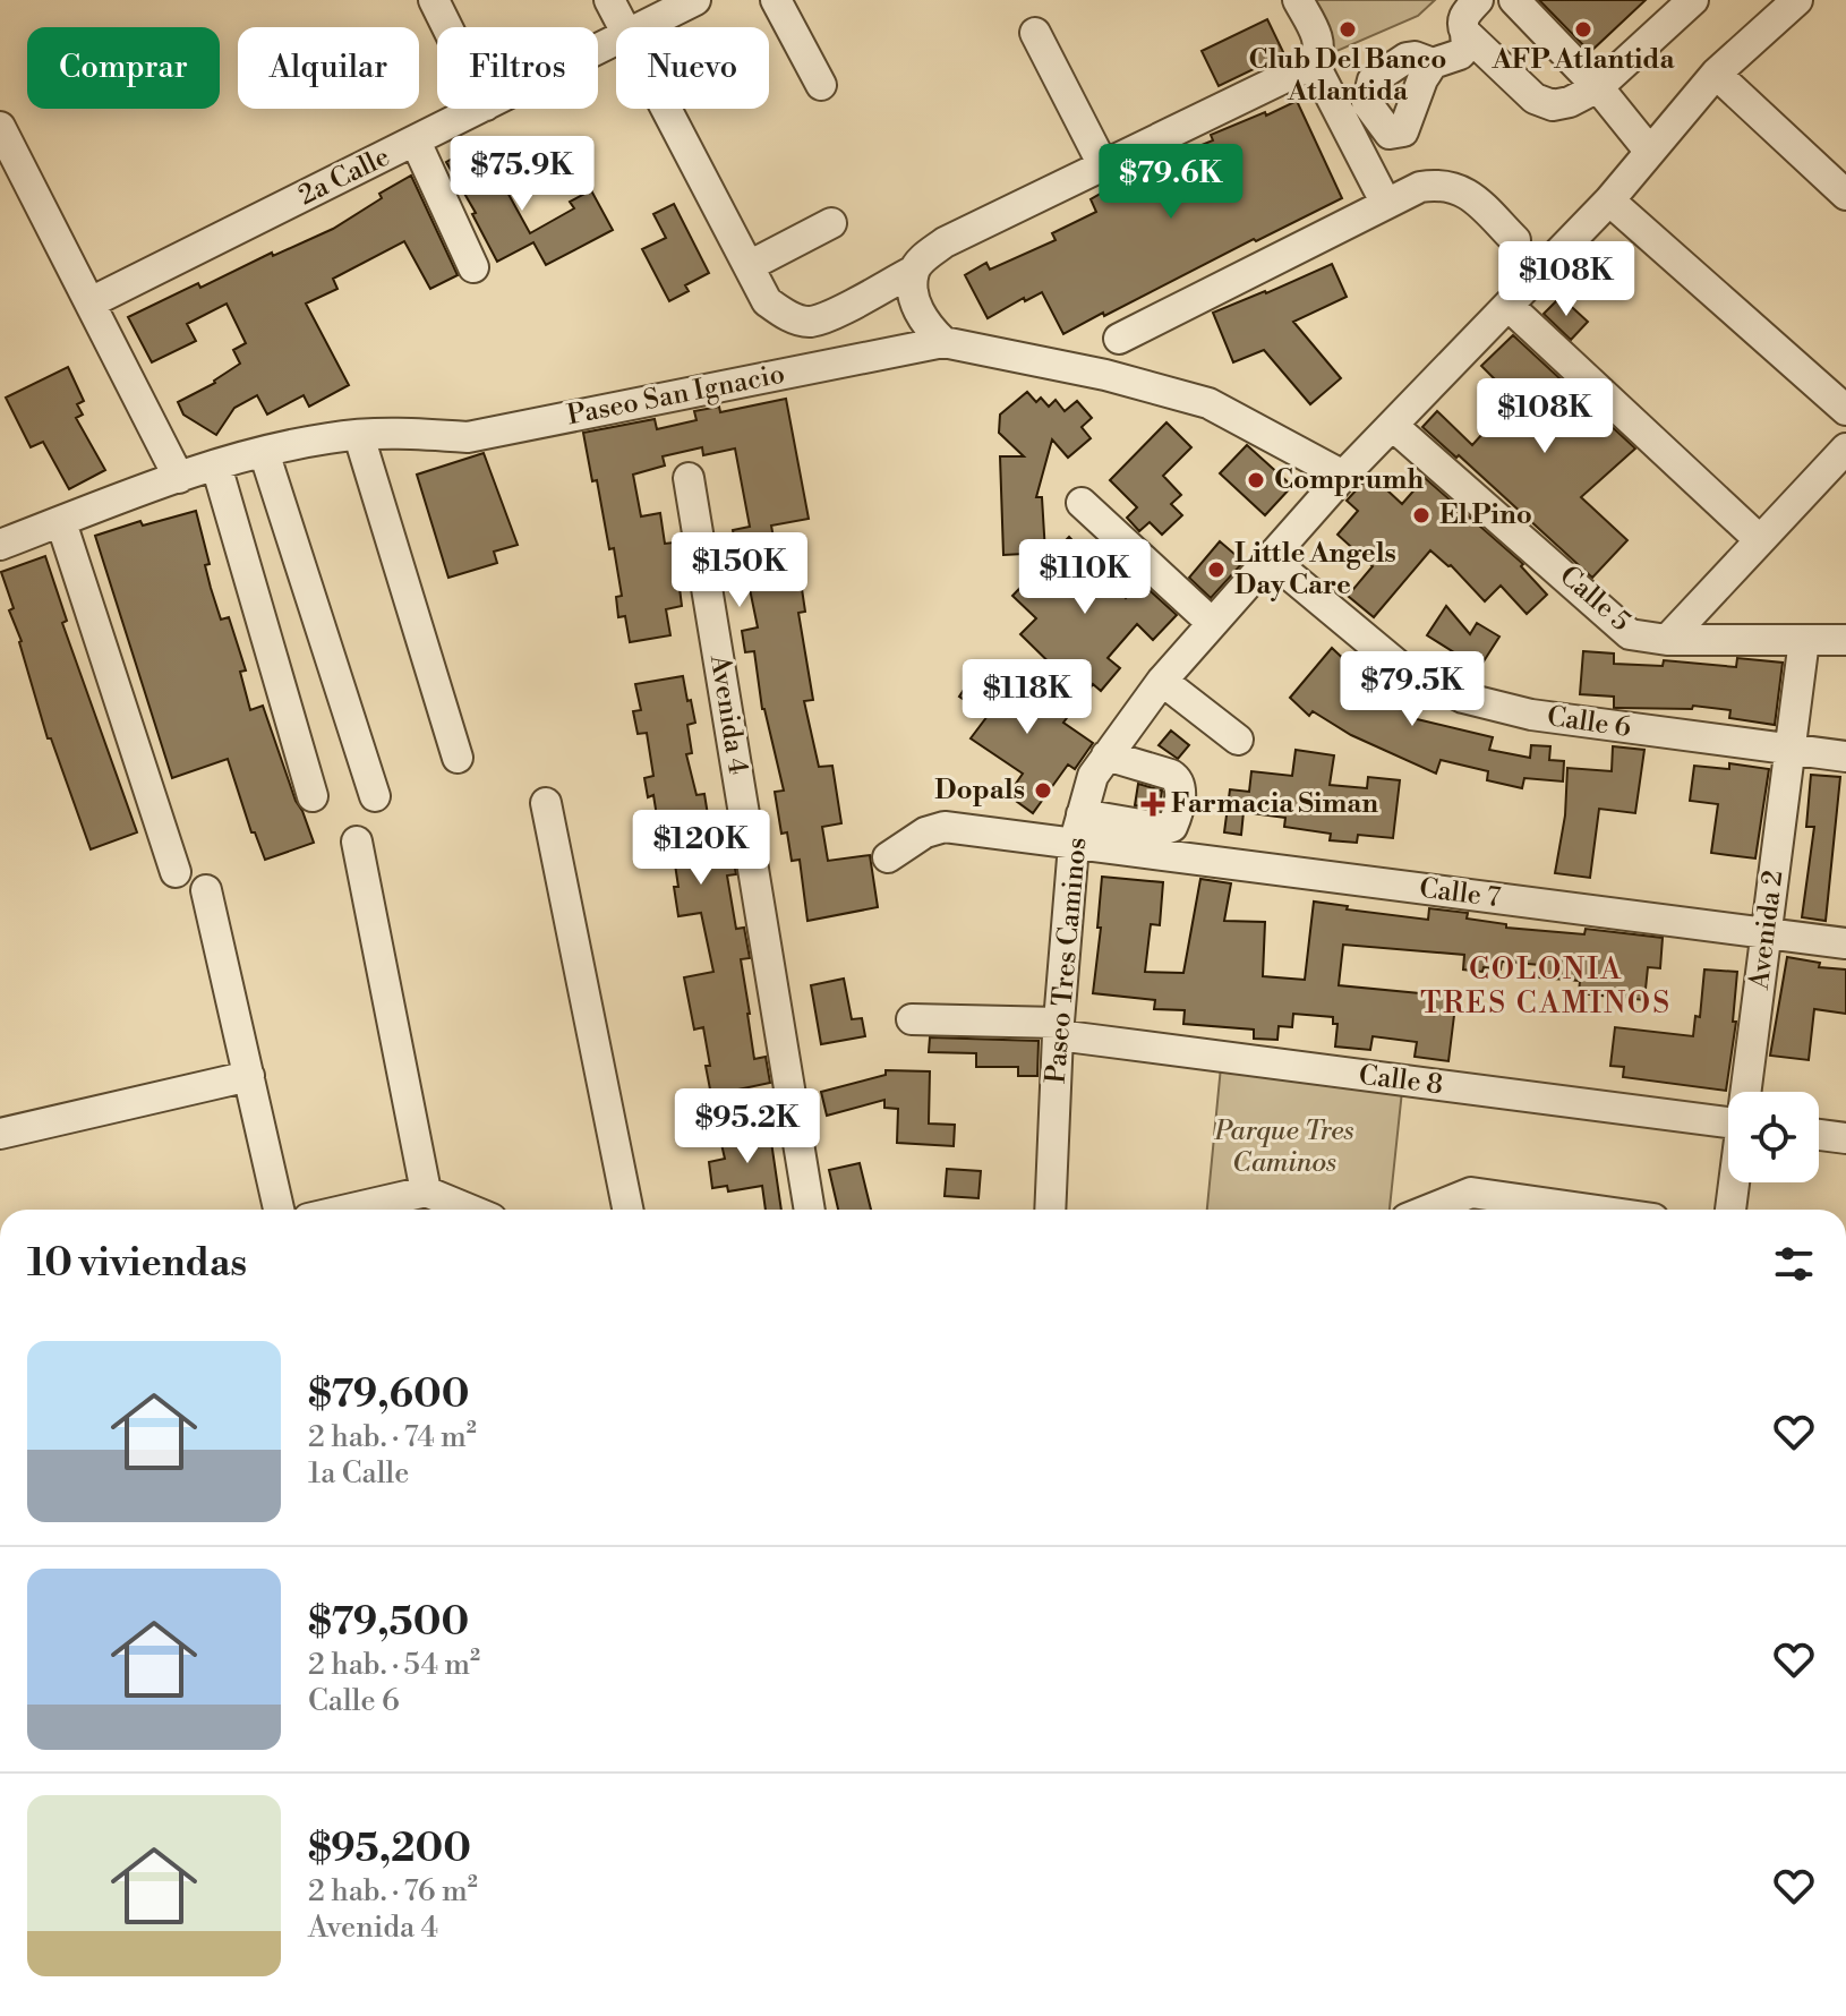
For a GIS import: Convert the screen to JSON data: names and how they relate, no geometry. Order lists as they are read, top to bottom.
{
  "streets": {
    "street": [
      "2a Calle",
      "Paseo San Ignacio",
      "Calle 5",
      "Avenida 4",
      "Calle 6",
      "Calle 7",
      "Avenida 2",
      "Paseo Tres Caminos",
      "Calle 8"
    ]
  },
  "crossings": [
    ["Paseo San Ignacio", "Paseo Tres Caminos"],
    ["Calle 5", "Avenida 2"],
    ["Calle 5", "Paseo Tres Caminos"],
    ["Calle 6", "Avenida 2"],
    ["Calle 6", "Paseo Tres Caminos"],
    ["Calle 7", "Avenida 2"],
    ["Calle 7", "Paseo Tres Caminos"],
    ["Paseo Tres Caminos", "Calle 8"]
  ],
  "districts": ["COLONIA TRES CAMINOS"],
  "parks": ["Parque Tres Caminos"],
  "places": {
    "other": [
      "Club Del Banco Atlantida",
      "AFP Atlantida",
      "Comprumh",
      "El Pino",
      "Little Angels Day Care",
      "Dopals"
    ],
    "health": ["Farmacia Siman"]
  },
  "page": {
    "chip": [
      "Comprar",
      "Alquilar",
      "Filtros",
      "Nuevo"
    ],
    "price": [
      "$75.9K",
      "$79.6K",
      "$108K",
      "$108K",
      "$150K",
      "$110K",
      "$79.5K",
      "$118K",
      "$120K",
      "$95.2K"
    ],
    "heading": "10 viviendas",
    "list": [
      {
        "name": "$79,600",
        "note": "2 hab. · 74 m² · 1a Calle"
      },
      {
        "name": "$79,500",
        "note": "2 hab. · 54 m² · Calle 6"
      },
      {
        "name": "$95,200",
        "note": "2 hab. · 76 m² · Avenida 4"
      }
    ]
  }
}
